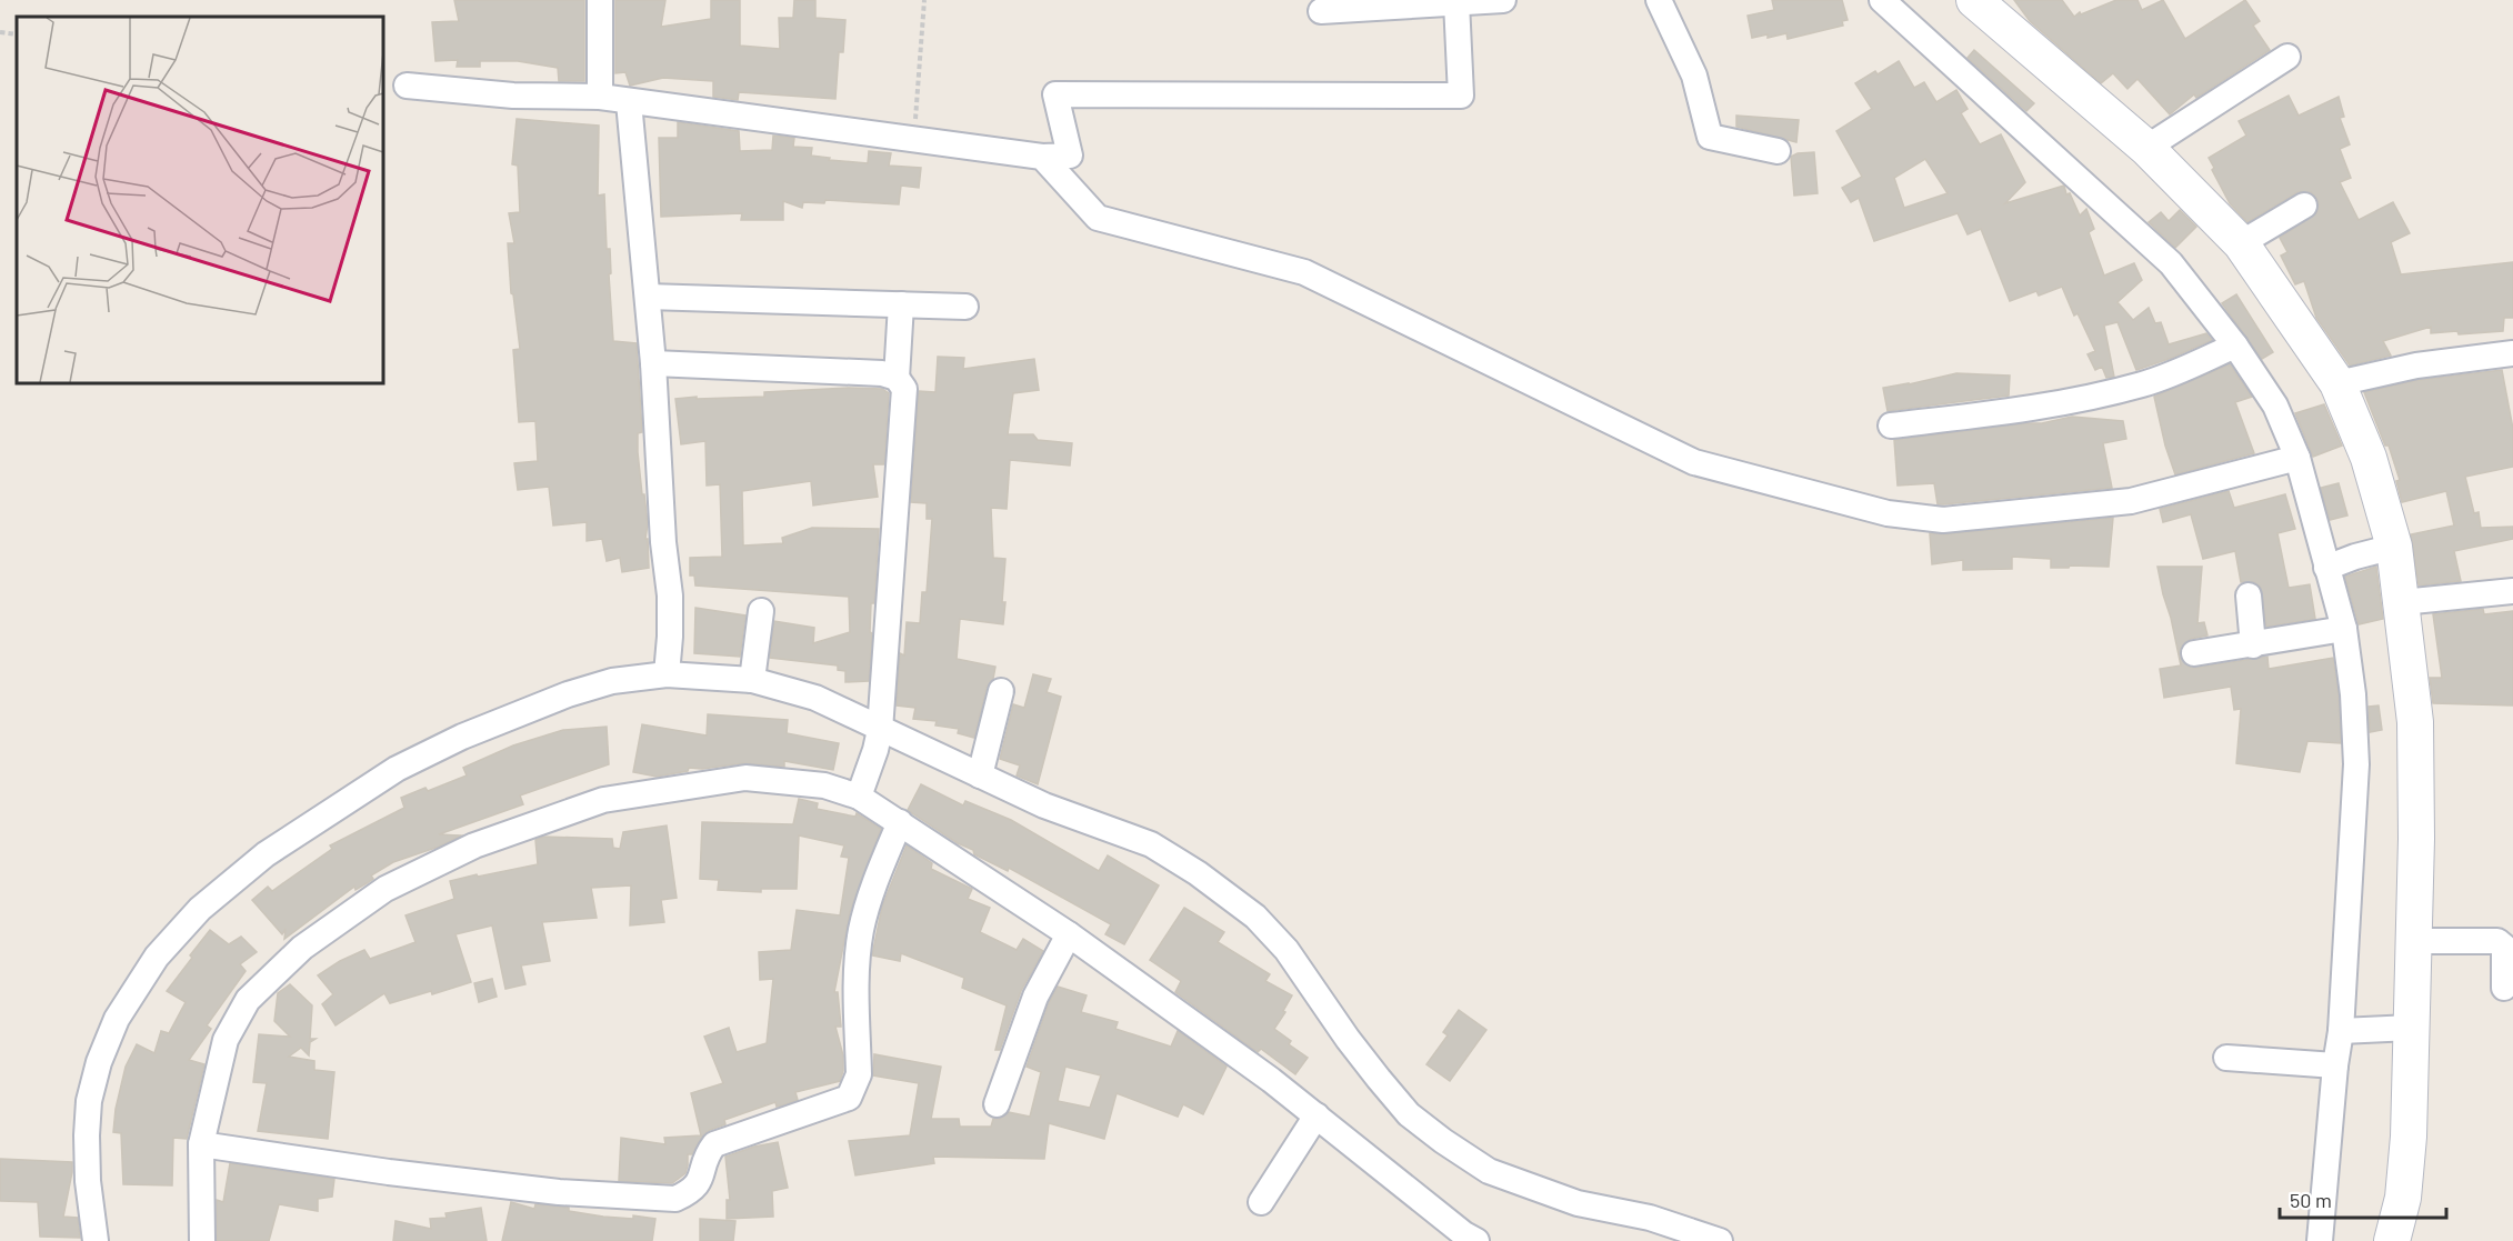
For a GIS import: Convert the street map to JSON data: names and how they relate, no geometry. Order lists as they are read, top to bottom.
{
  "scale_bar": "50 m"
}
